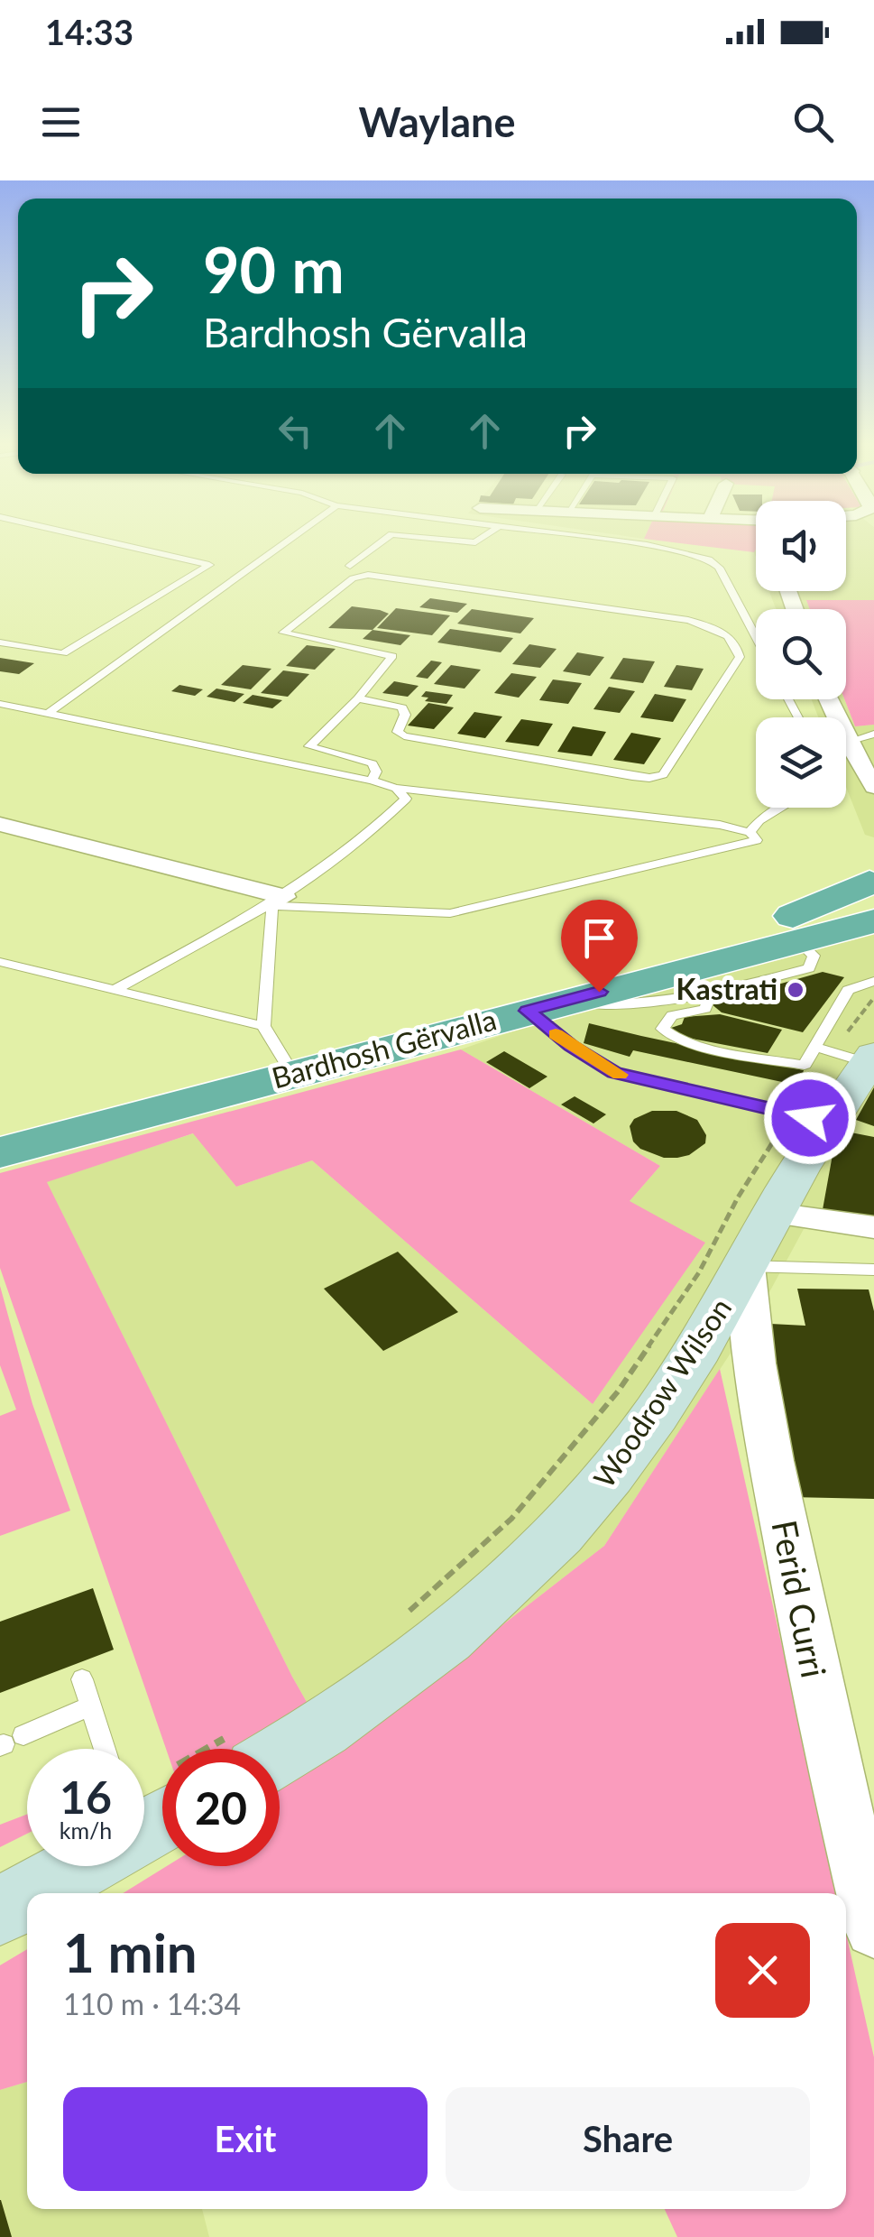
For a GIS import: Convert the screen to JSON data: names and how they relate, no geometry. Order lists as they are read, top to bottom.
{
  "streets": {
    "highway": ["Bardhosh Gërvalla"],
    "main road": ["Woodrow Wilson"],
    "street": ["Ferid Curri"]
  },
  "crossings": [
    ["Woodrow Wilson", "Ferid Curri"]
  ],
  "places": ["Kastrati"],
  "page": {
    "status": "14:33",
    "header": "Waylane",
    "turn": ["90 m", "Bardhosh Gërvalla"],
    "speed": "16 km/h",
    "limit": "20",
    "heading": ["1 min", "110 m · 14:34"],
    "buttons": ["Exit", "Share"]
  }
}
